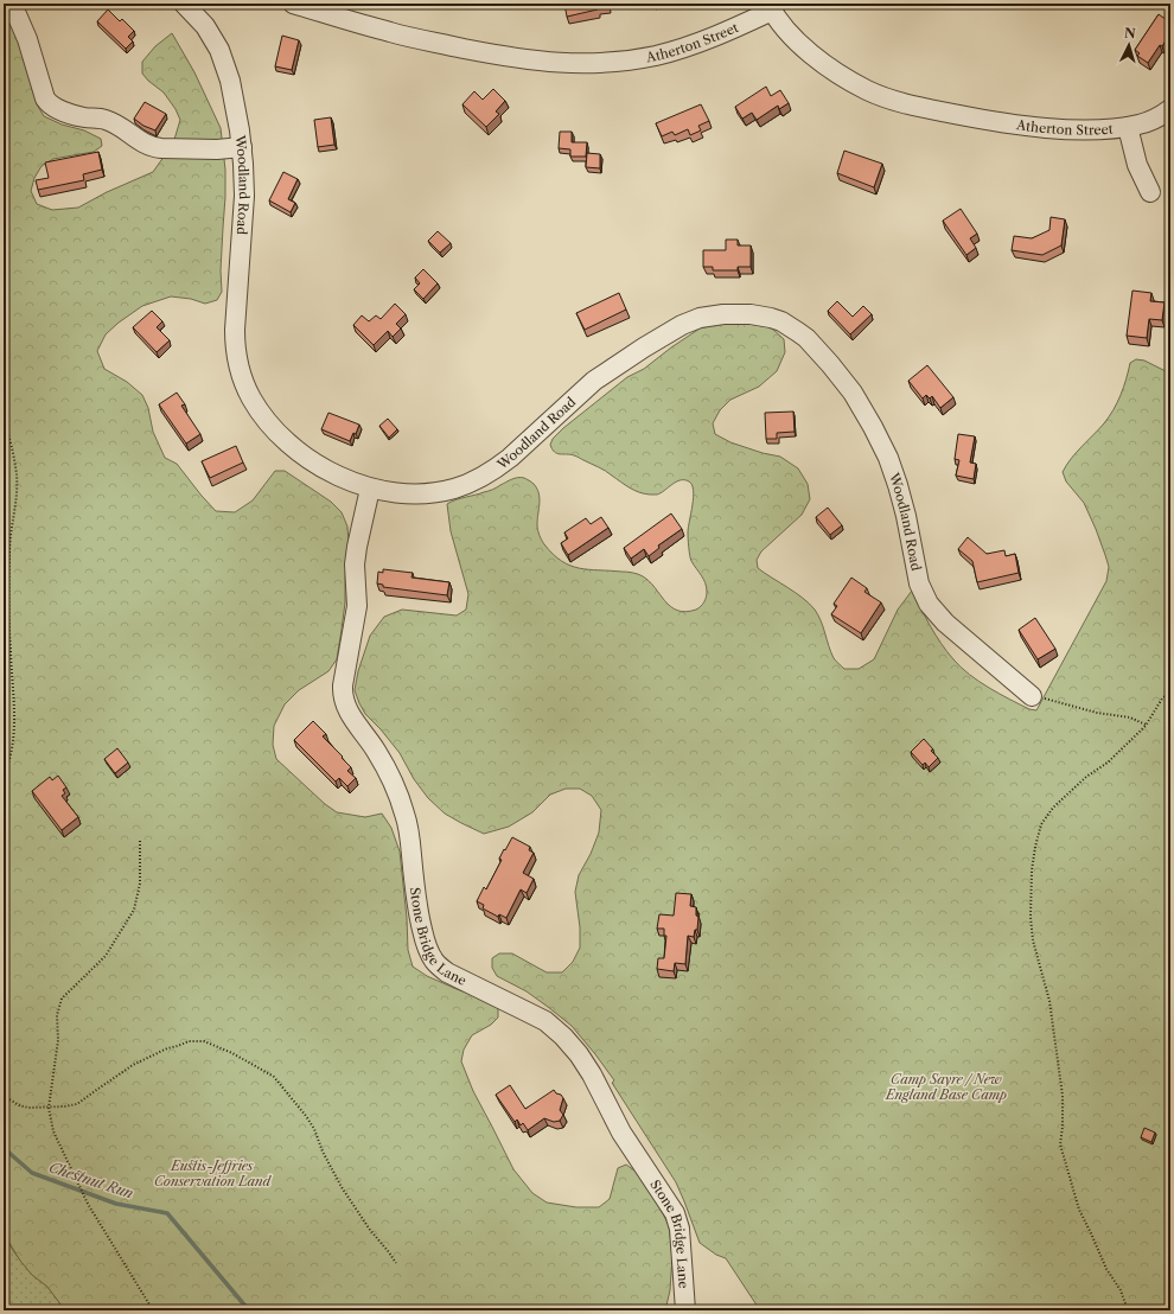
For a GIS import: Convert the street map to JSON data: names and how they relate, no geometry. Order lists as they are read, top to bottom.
{
  "streets": {
    "street": ["Atherton Street", "Woodland Road", "Stone Bridge Lane"]
  },
  "crossings": [
    ["Woodland Road", "Stone Bridge Lane"]
  ],
  "water": ["Chestnut Run"],
  "parks": ["Camp Sayre / New England Base Camp", "Eustis-Jeffries Conservation Land"],
  "north": "top"
}
